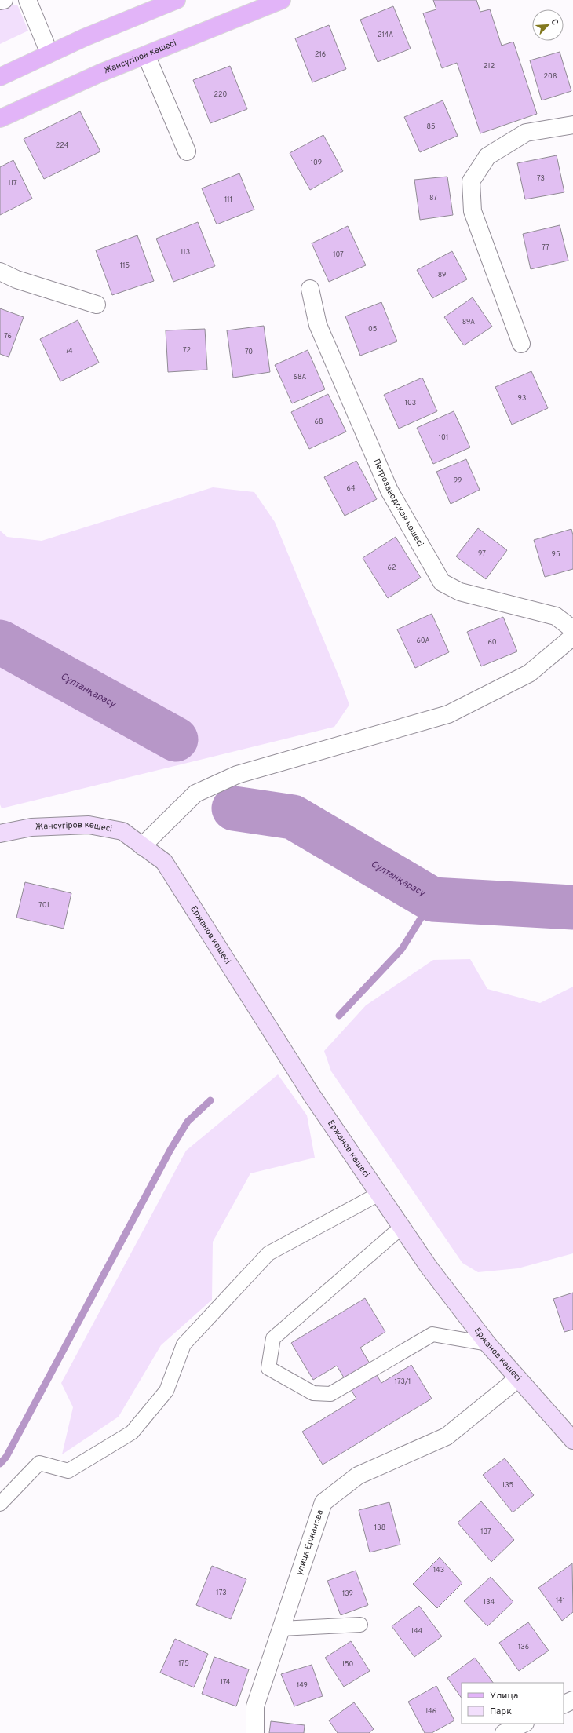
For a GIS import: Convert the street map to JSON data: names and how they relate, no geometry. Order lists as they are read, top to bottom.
{
  "streets": {
    "main road": ["Жансүгіров көшесі", "Ержанов көшесі"],
    "street": ["Петрозаводская көшесі", "улица Ержанова"]
  },
  "crossings": [
    ["Жансүгіров көшесі", "Ержанов көшесі"],
    ["Ержанов көшесі", "улица Ержанова"]
  ],
  "water": ["Сұлтанқарасу"],
  "house_numbers": [
    "214А",
    "216",
    "212",
    "208",
    "220",
    "85",
    "224",
    "109",
    "73",
    "117",
    "87",
    "111",
    "77",
    "113",
    "107",
    "115",
    "89",
    "89А",
    "105",
    "76",
    "72",
    "74",
    "70",
    "68А",
    "93",
    "103",
    "68",
    "101",
    "99",
    "64",
    "97",
    "95",
    "62",
    "60А",
    "60",
    "701",
    "173/1",
    "135",
    "138",
    "137",
    "143",
    "173",
    "139",
    "141",
    "134",
    "144",
    "136",
    "175",
    "150",
    "174",
    "149",
    "146"
  ],
  "legend": ["Улица", "Парк"],
  "north": "top right"
}
